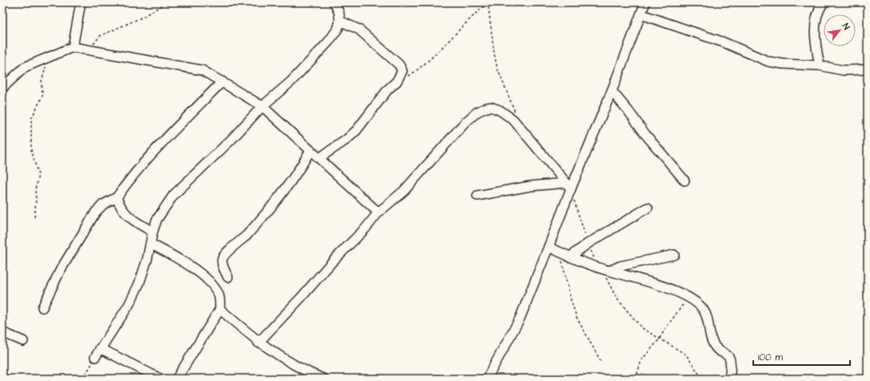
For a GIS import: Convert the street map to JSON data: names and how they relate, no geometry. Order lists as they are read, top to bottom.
{
  "scale_bar": "100 m",
  "north": "top right"
}
